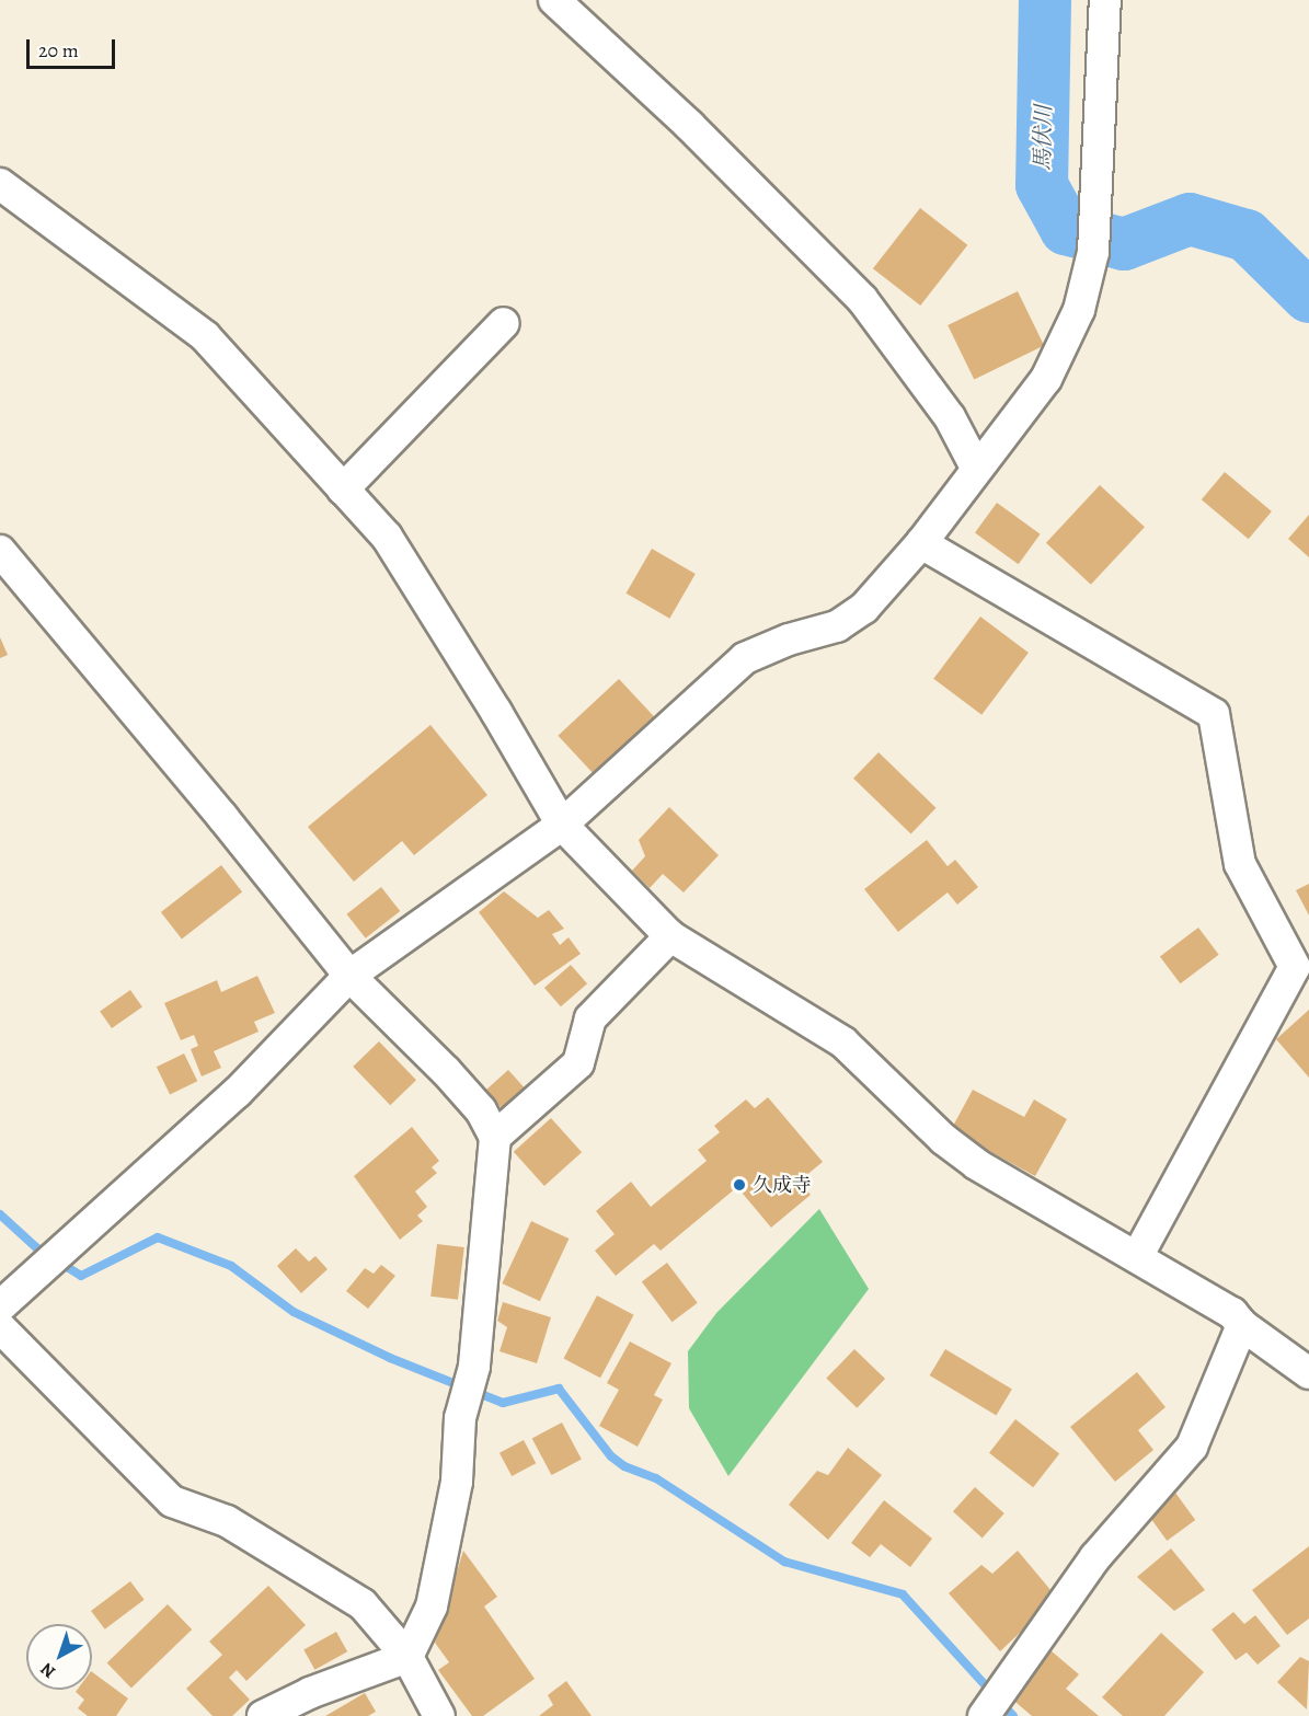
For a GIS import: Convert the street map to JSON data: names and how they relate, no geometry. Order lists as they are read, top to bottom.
{
  "water": ["馬伏川"],
  "places": ["久成寺"],
  "scale_bar": "20 m",
  "north": "bottom left"
}
